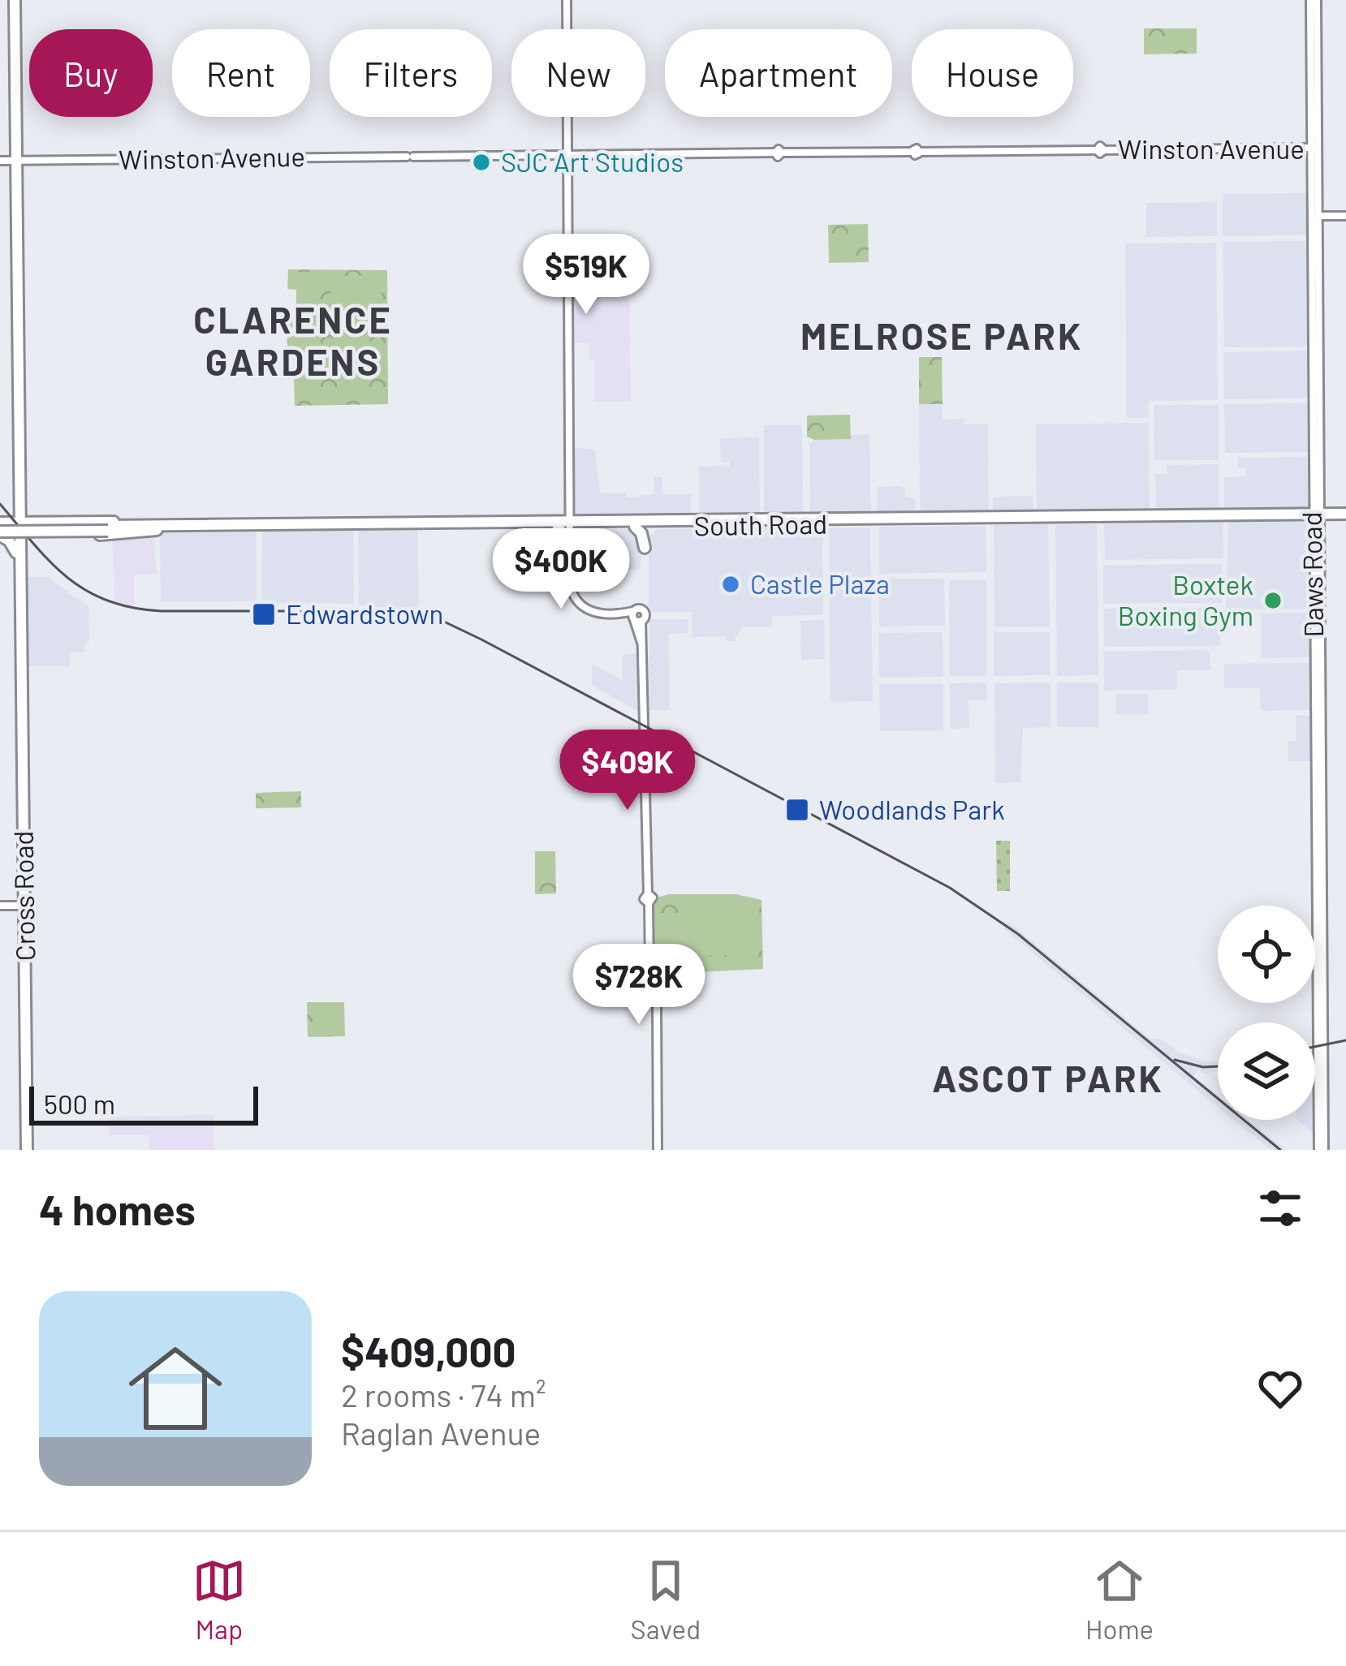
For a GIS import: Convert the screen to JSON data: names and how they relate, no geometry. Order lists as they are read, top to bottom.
{
  "streets": {
    "highway": ["South Road", "Cross Road"],
    "street": ["Winston Avenue", "Daws Road"]
  },
  "crossings": [
    ["Winston Avenue", "Daws Road"],
    ["Winston Avenue", "Cross Road"],
    ["South Road", "Daws Road"]
  ],
  "districts": ["CLARENCE GARDENS", "MELROSE PARK", "ASCOT PARK"],
  "places": {
    "other": ["SJC Art Studios", "Castle Plaza", "Boxtek Boxing Gym"],
    "transit": ["Edwardstown", "Woodlands Park"]
  },
  "scale_bar": "500 m",
  "page": {
    "chip": [
      "Buy",
      "Rent",
      "Filters",
      "New",
      "Apartment",
      "House"
    ],
    "price": [
      "$519K",
      "$400K",
      "$409K",
      "$728K"
    ],
    "scale": "500 m",
    "heading": "4 homes",
    "list": [
      {
        "name": "$409,000",
        "note": "2 rooms · 74 m² · Raglan Avenue"
      }
    ],
    "tabs": ["Map", "Saved", "Home"]
  }
}
